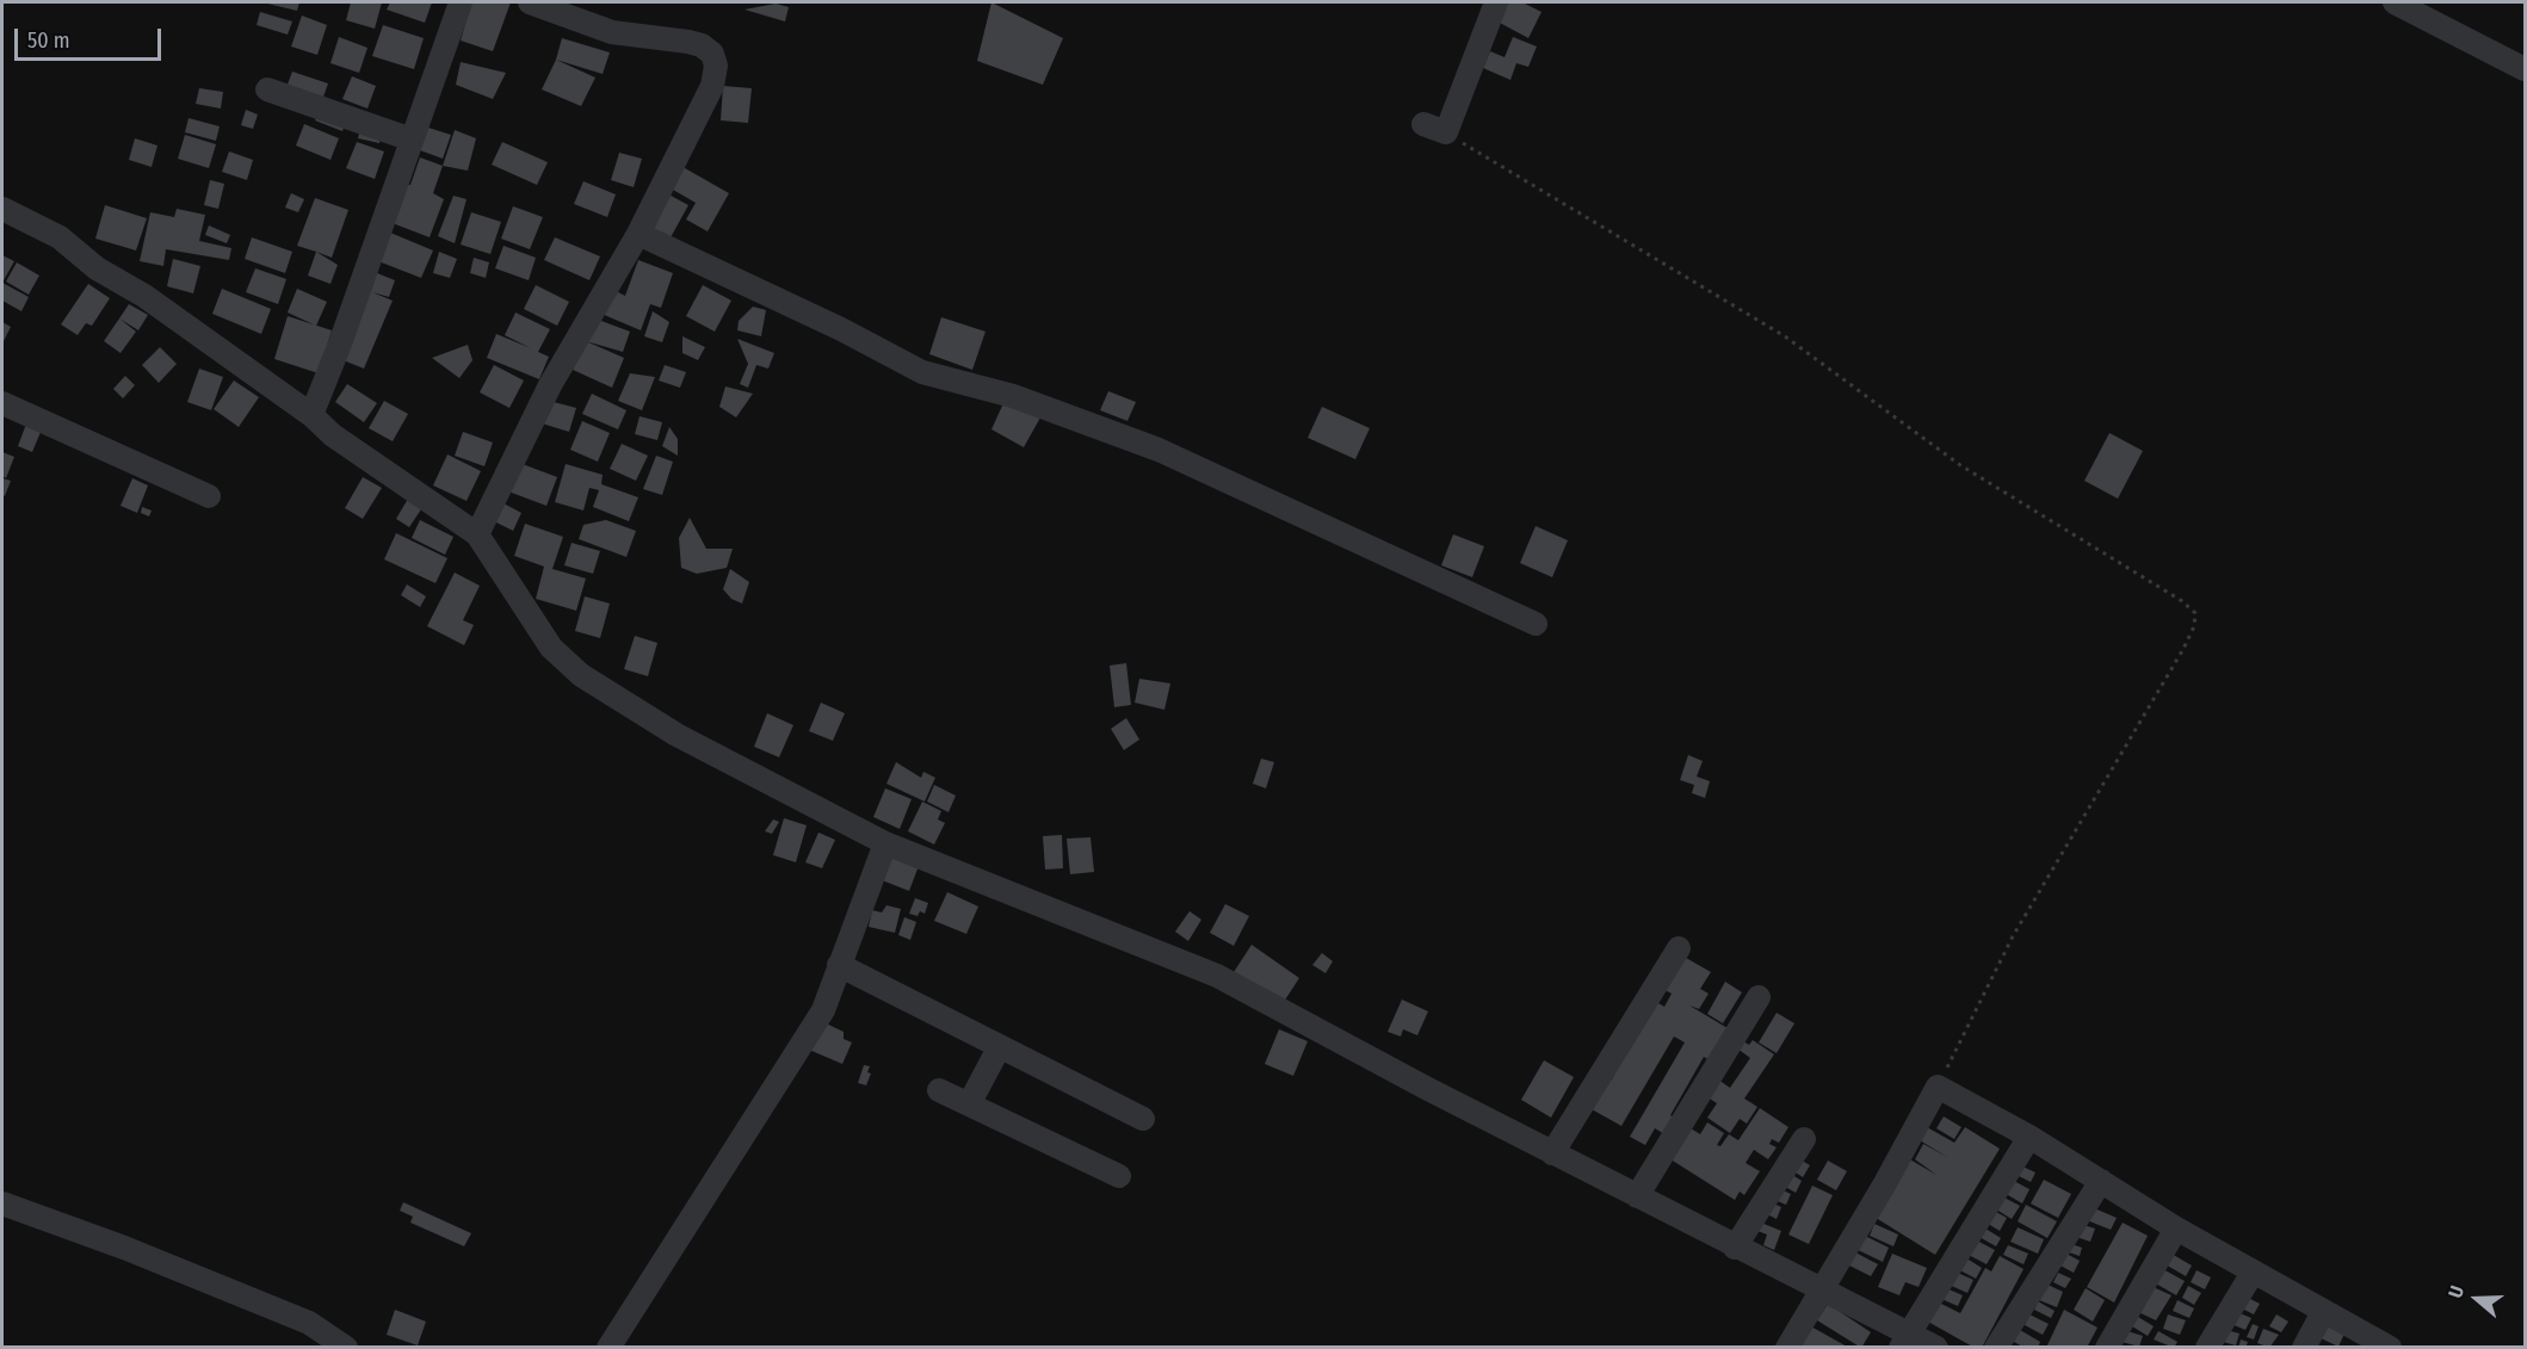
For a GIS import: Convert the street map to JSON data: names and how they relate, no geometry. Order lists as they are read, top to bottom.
{
  "scale_bar": "50 m",
  "north": "left"
}
